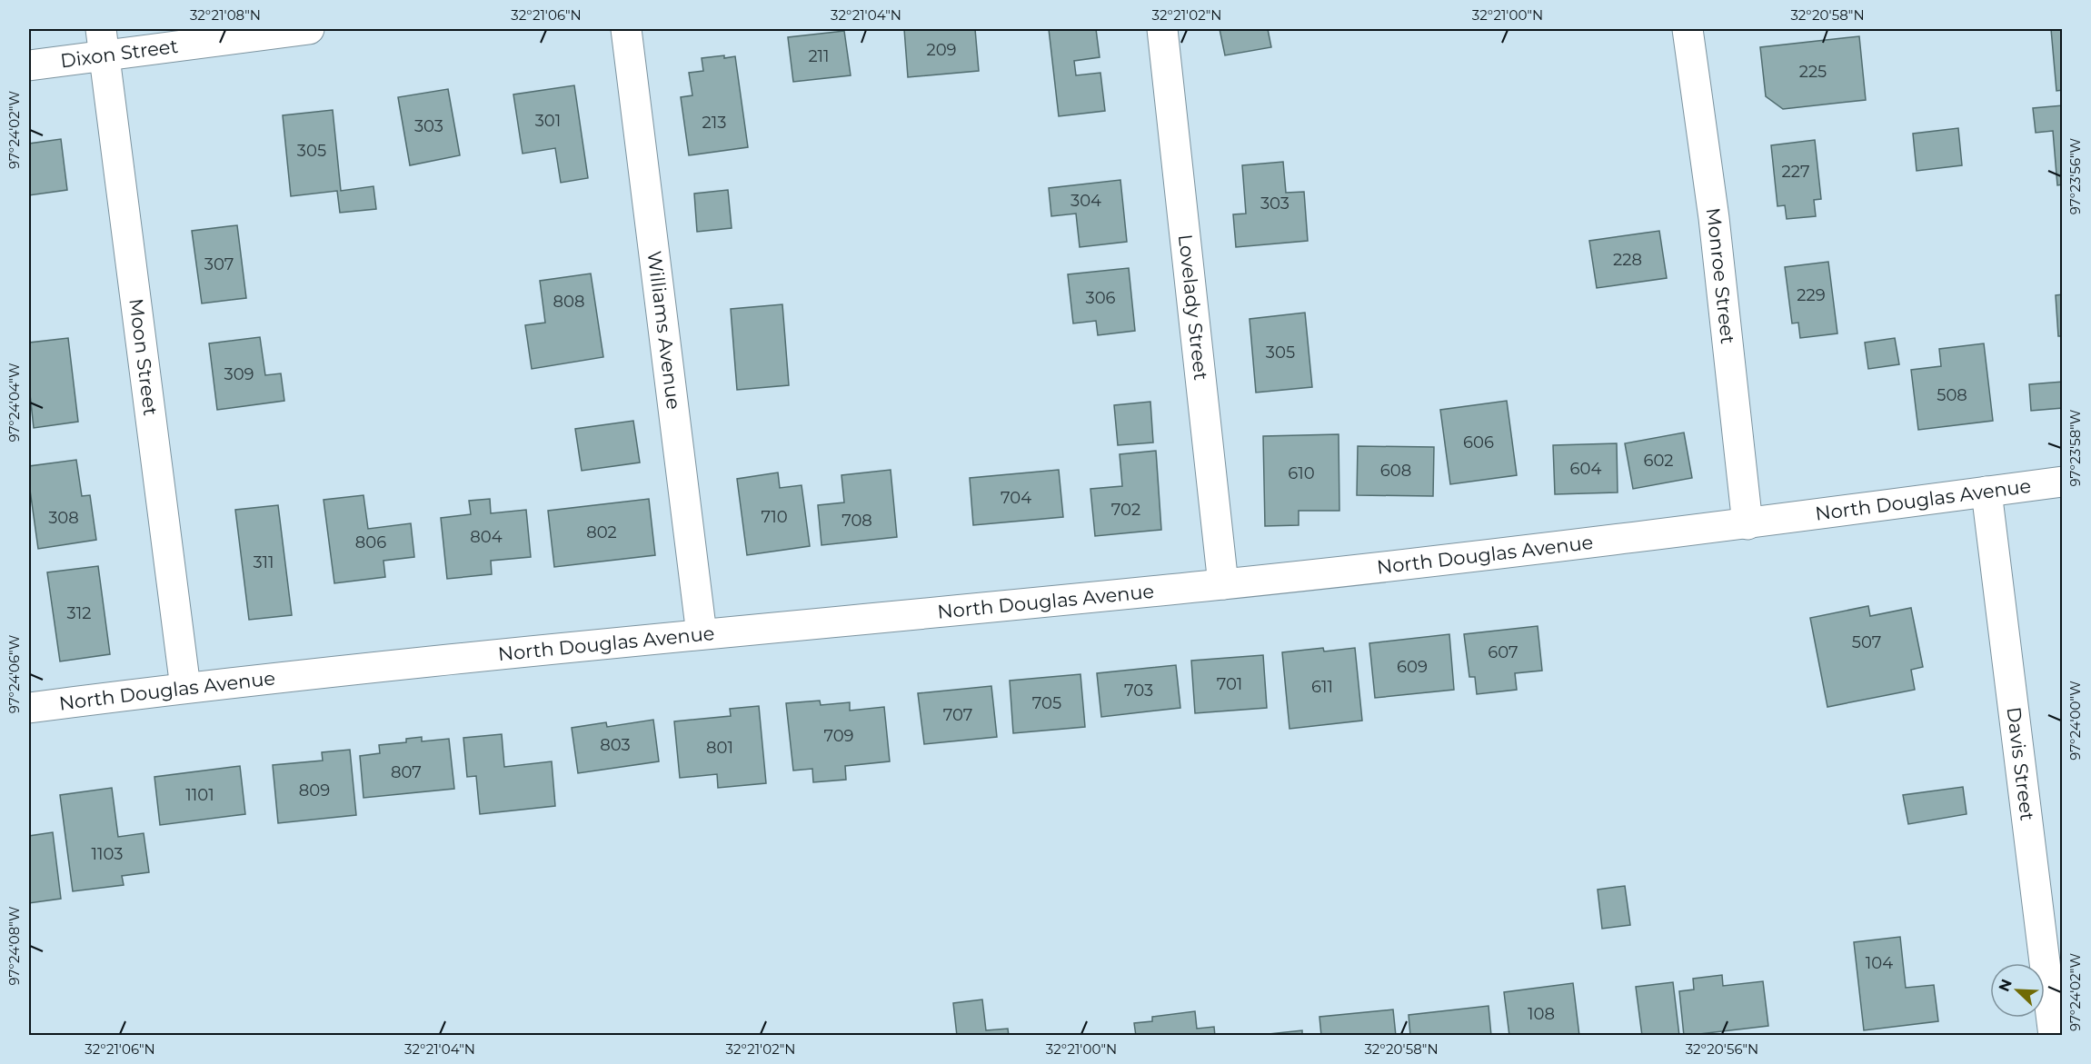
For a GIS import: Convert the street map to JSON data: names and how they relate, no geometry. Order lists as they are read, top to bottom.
{
  "streets": {
    "street": [
      "Dixon Street",
      "Monroe Street",
      "Lovelady Street",
      "Williams Avenue",
      "Moon Street",
      "North Douglas Avenue",
      "Davis Street"
    ]
  },
  "crossings": [
    ["Dixon Street", "Moon Street"],
    ["Monroe Street", "North Douglas Avenue"],
    ["Lovelady Street", "North Douglas Avenue"],
    ["Williams Avenue", "North Douglas Avenue"],
    ["Moon Street", "North Douglas Avenue"],
    ["North Douglas Avenue", "Davis Street"]
  ],
  "house_numbers": [
    "209",
    "211",
    "225",
    "301",
    "213",
    "303",
    "305",
    "227",
    "304",
    "303",
    "228",
    "307",
    "229",
    "306",
    "808",
    "305",
    "309",
    "508",
    "606",
    "602",
    "604",
    "608",
    "610",
    "704",
    "702",
    "710",
    "308",
    "708",
    "802",
    "804",
    "806",
    "311",
    "312",
    "507",
    "607",
    "609",
    "701",
    "611",
    "703",
    "705",
    "707",
    "709",
    "803",
    "801",
    "807",
    "809",
    "1101",
    "1103",
    "104",
    "108"
  ],
  "north": "top left",
  "coordinates": [
    "32°21'08\"N",
    "32°21'06\"N",
    "32°21'04\"N",
    "32°21'02\"N",
    "32°21'00\"N",
    "32°20'58\"N",
    "97°24'02\"W",
    "97°23'56\"W",
    "97°24'04\"W",
    "97°23'58\"W",
    "97°24'06\"W",
    "97°24'00\"W",
    "97°24'08\"W",
    "32°20'56\"N"
  ]
}
